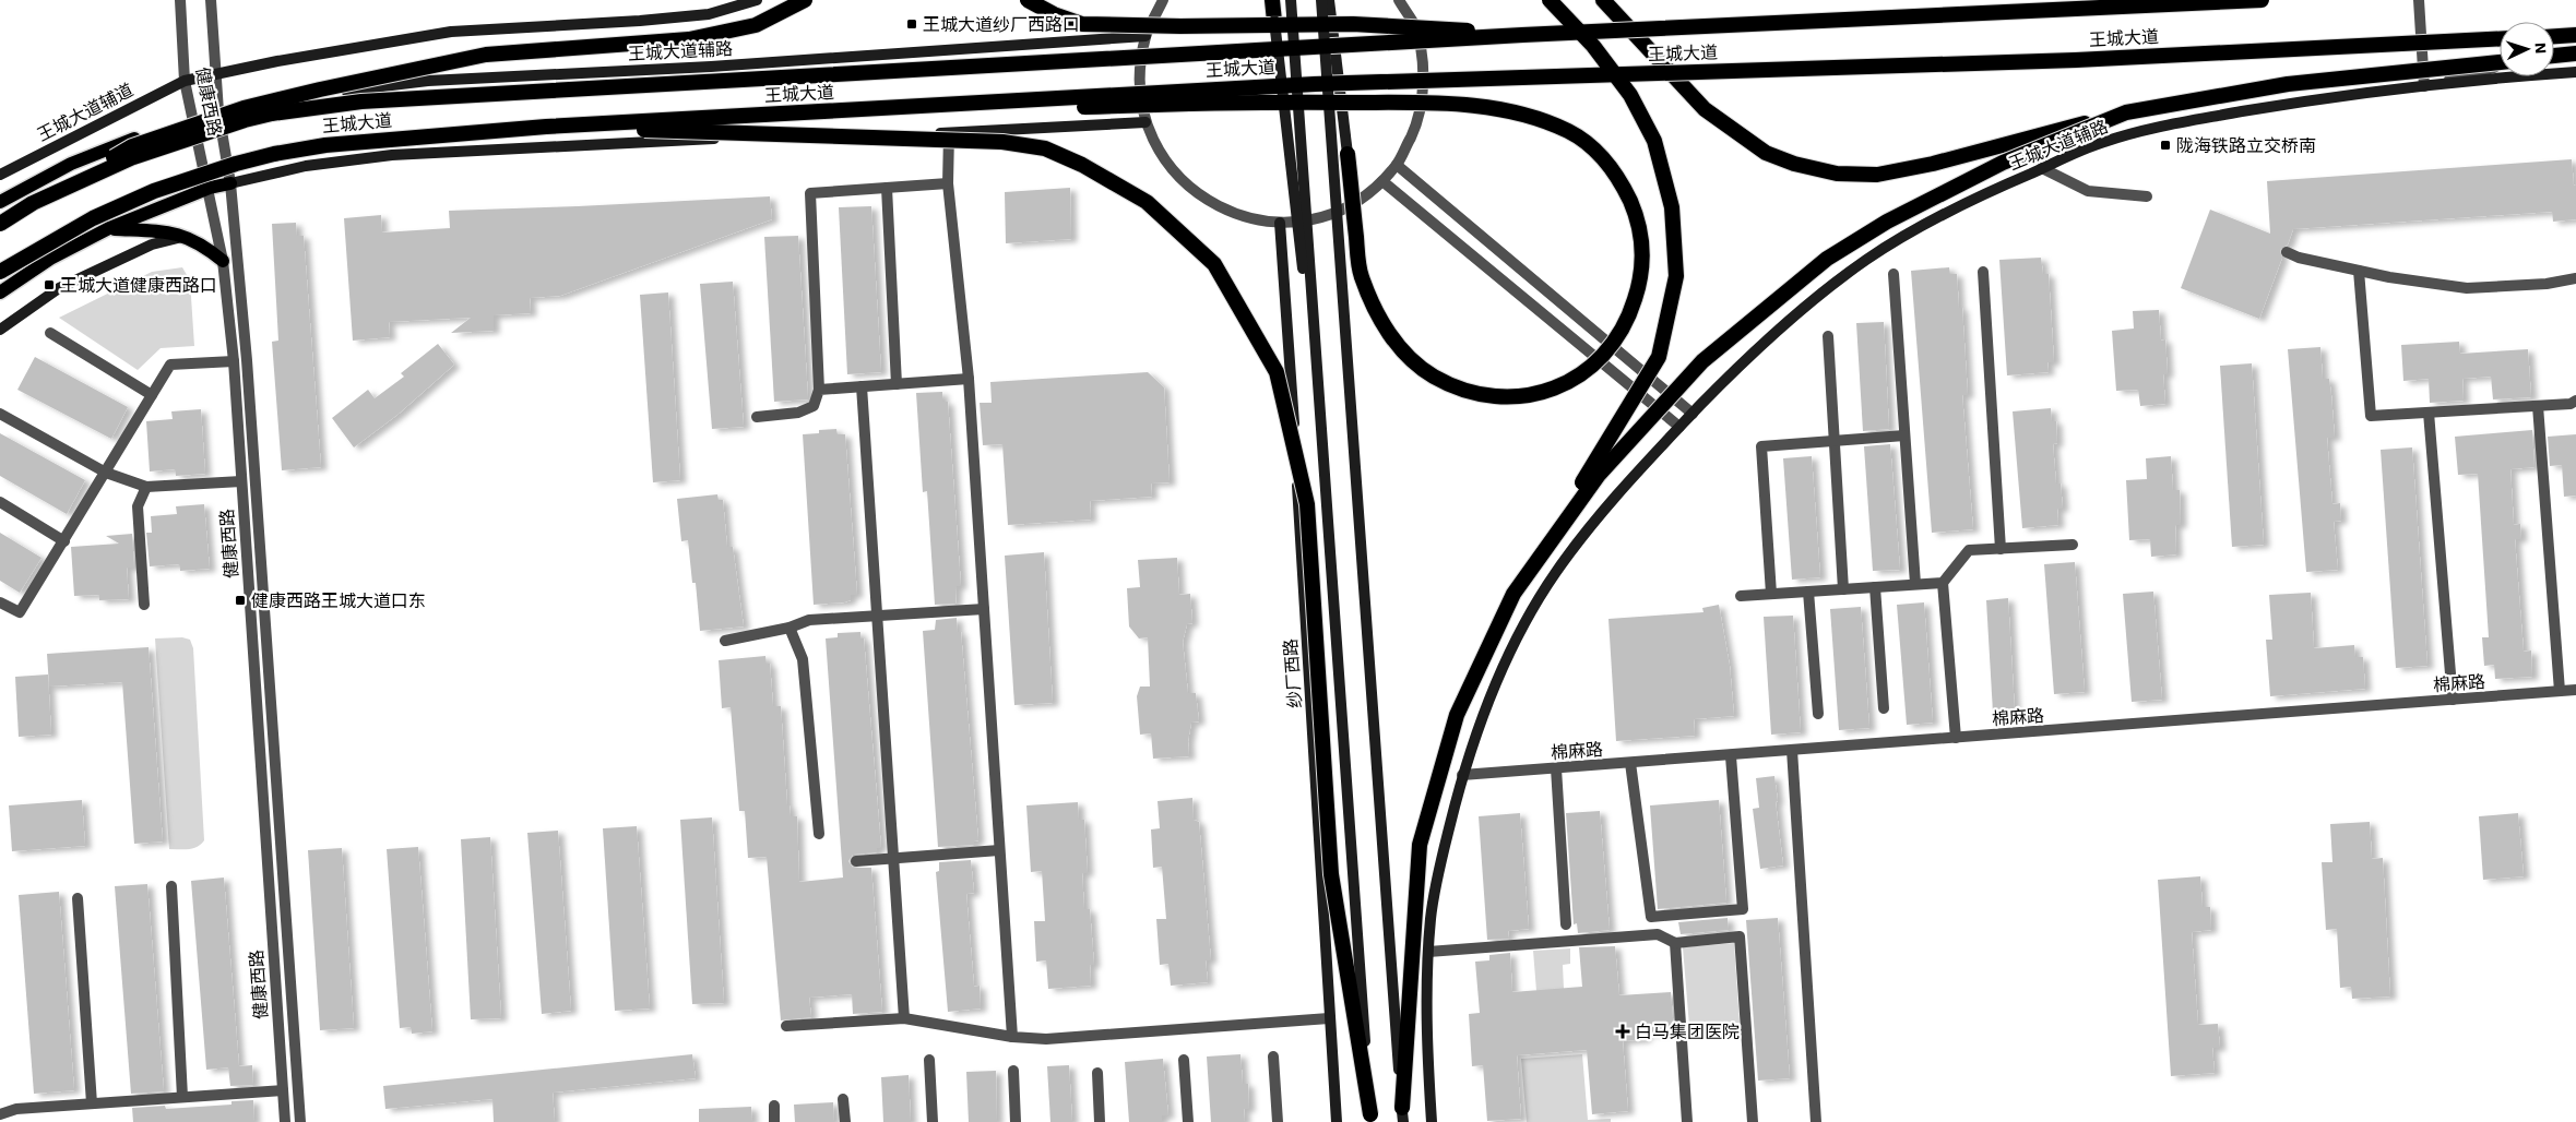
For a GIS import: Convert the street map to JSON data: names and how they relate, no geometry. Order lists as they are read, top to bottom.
{
  "streets": {
    "highway": ["王城大道"],
    "main road": ["王城大道辅路", "王城大道辅道", "纱厂西路"],
    "street": ["健康西路", "棉麻路"]
  },
  "crossings": [
    ["王城大道辅路", "健康西路"],
    ["王城大道辅路", "王城大道辅道"],
    ["健康西路", "王城大道辅道"]
  ],
  "places": {
    "transit": [
      "王城大道纱厂西路口",
      "陇海铁路立交桥南",
      "王城大道健康西路口",
      "健康西路王城大道口东"
    ],
    "health": ["白马集团医院"]
  },
  "north": "right"
}
